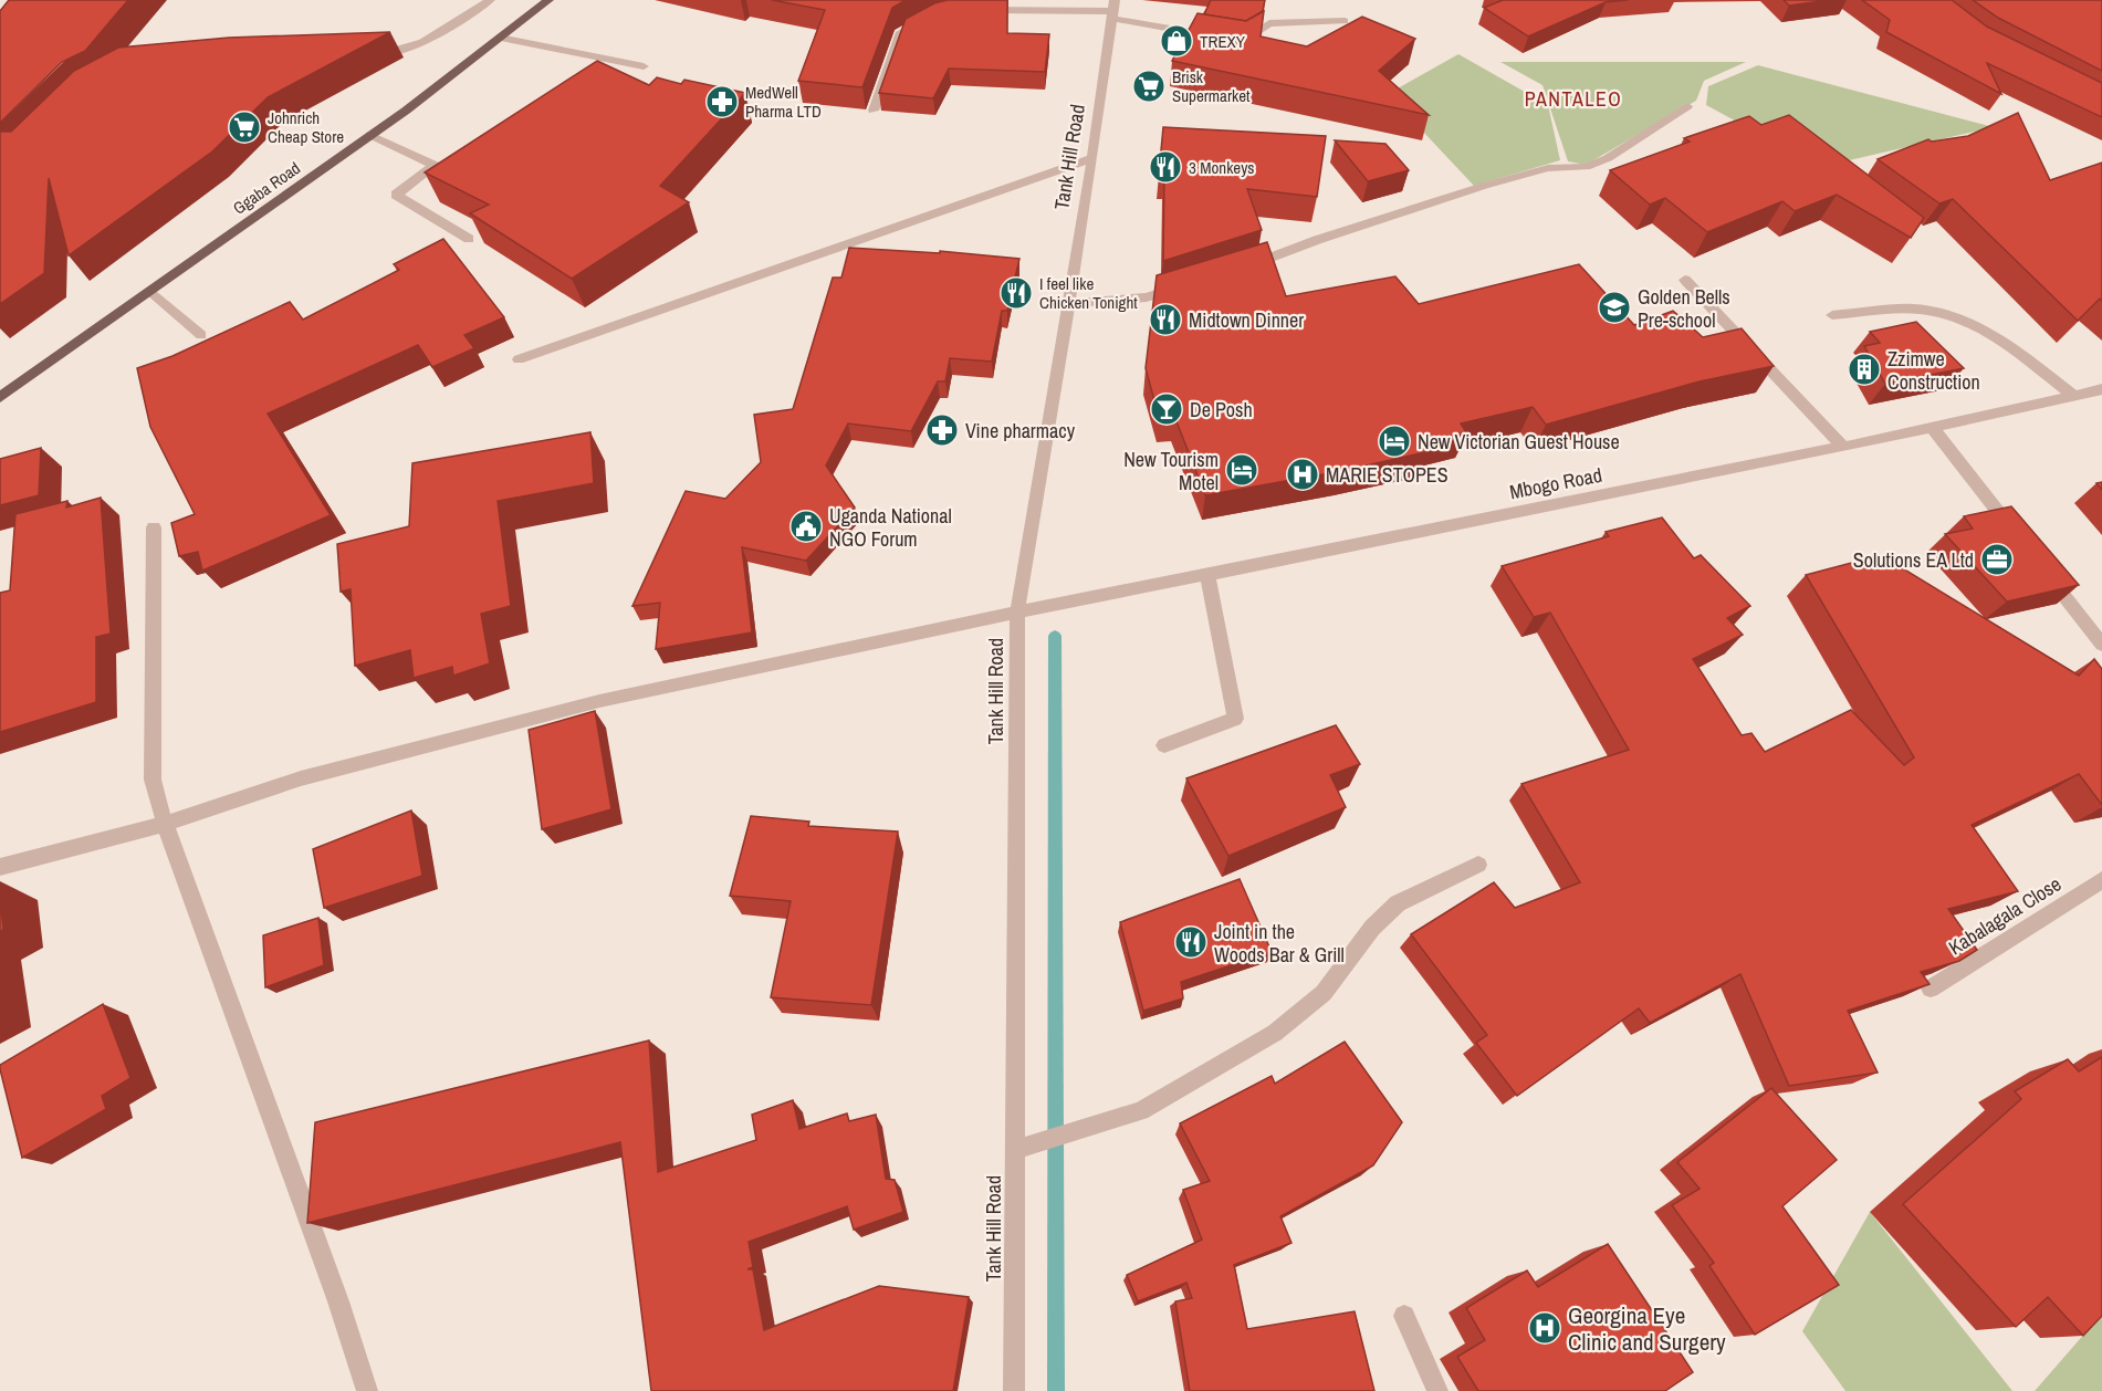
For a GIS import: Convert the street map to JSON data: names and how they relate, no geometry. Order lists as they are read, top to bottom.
{
  "streets": {
    "main road": ["Ggaba Road"],
    "street": ["Tank Hill Road", "Mbogo Road", "Kabalagala Close"]
  },
  "crossings": [
    ["Tank Hill Road", "Mbogo Road"]
  ],
  "districts": ["PANTALEO"],
  "places": {
    "shop": ["TREXY"],
    "supermarket": ["Brisk Supermarket", "Johnrich Cheap Store"],
    "pharmacy": ["MedWell Pharma LTD", "Vine pharmacy"],
    "restaurant": [
      "3 Monkeys",
      "I feel like Chicken Tonight",
      "Midtown Dinner",
      "Joint in the Woods Bar & Grill"
    ],
    "school or university": ["Golden Bells Pre-school"],
    "building": ["Zzimwe Construction"],
    "bar": ["De Posh"],
    "hotel": ["New Victorian Guest House", "New Tourism Motel"],
    "hospital": ["MARIE STOPES", "Georgina Eye Clinic and Surgery"],
    "public building": ["Uganda National NGO Forum"],
    "office": ["Solutions EA Ltd"]
  }
}
